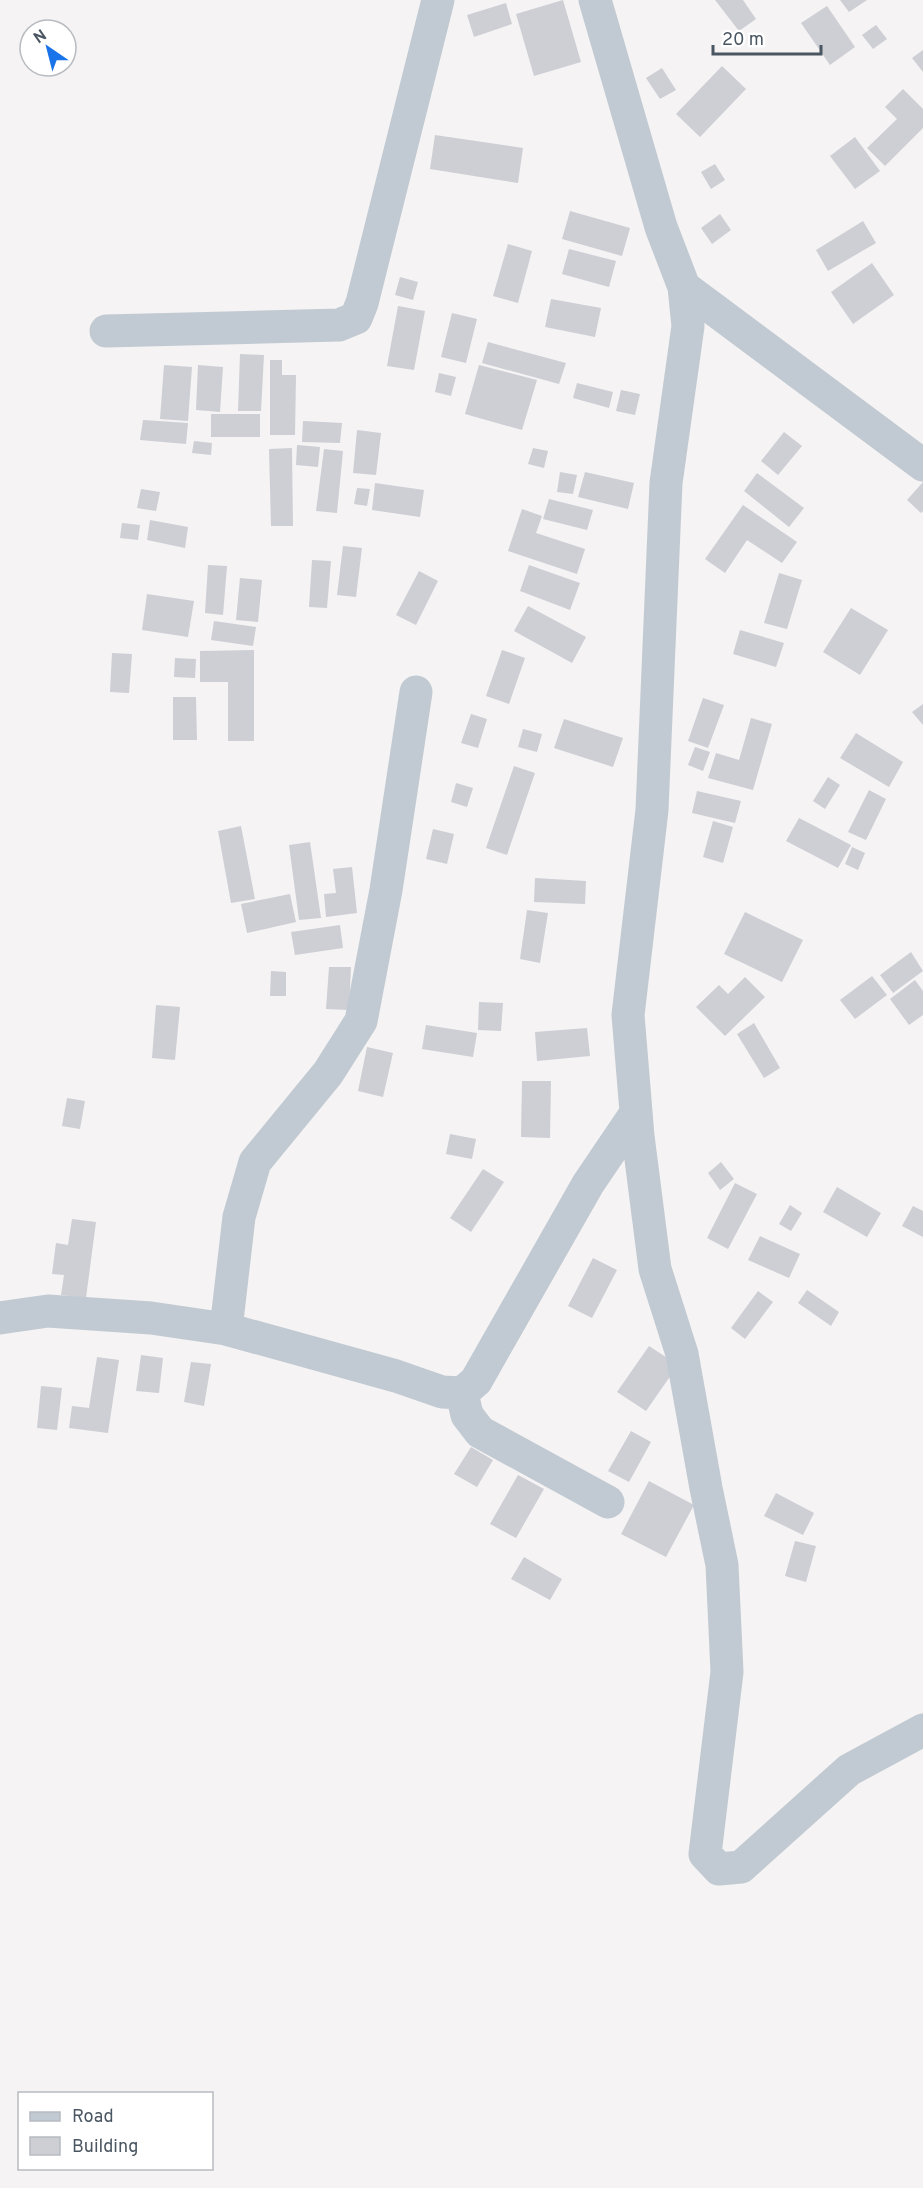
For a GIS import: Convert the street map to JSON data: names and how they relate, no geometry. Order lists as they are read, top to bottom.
{
  "legend": ["Road", "Building"],
  "scale_bar": "20 m",
  "north": "top left"
}
